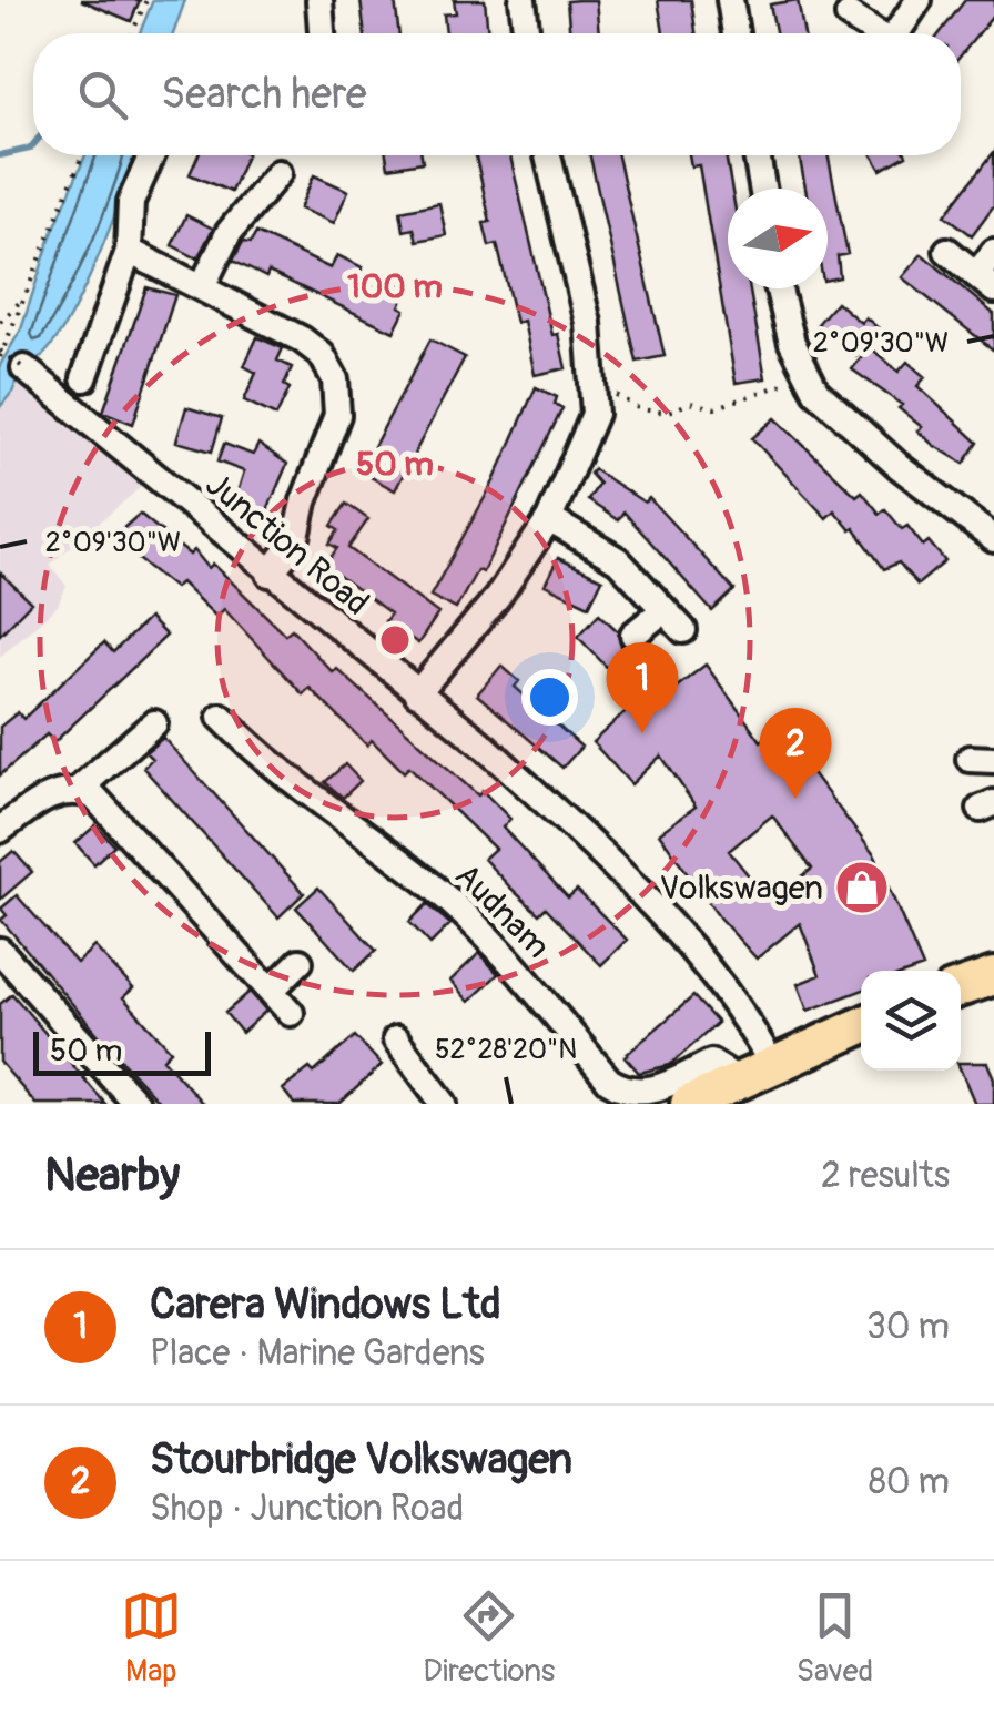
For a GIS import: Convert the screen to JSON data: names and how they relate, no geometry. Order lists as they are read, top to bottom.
{
  "streets": {
    "street": ["Junction Road", "Audnam"]
  },
  "places": {
    "shop": ["Volkswagen"]
  },
  "scale_bar": "50 m",
  "north": "right",
  "page": {
    "search": "Search here",
    "pins": ["1", "2"],
    "scale": "50 m",
    "heading": ["Nearby", "2 results"],
    "list": [
      {
        "mark": "1",
        "name": "Carera Windows Ltd",
        "note": "Place · Marine Gardens",
        "value": "30 m"
      },
      {
        "mark": "2",
        "name": "Stourbridge Volkswagen",
        "note": "Shop · Junction Road",
        "value": "80 m"
      }
    ],
    "nav": ["Map", "Directions", "Saved"]
  },
  "coordinates": ["2°09'30\"W", "52°28'20\"N"],
  "rings": ["100 m", "50 m"]
}
